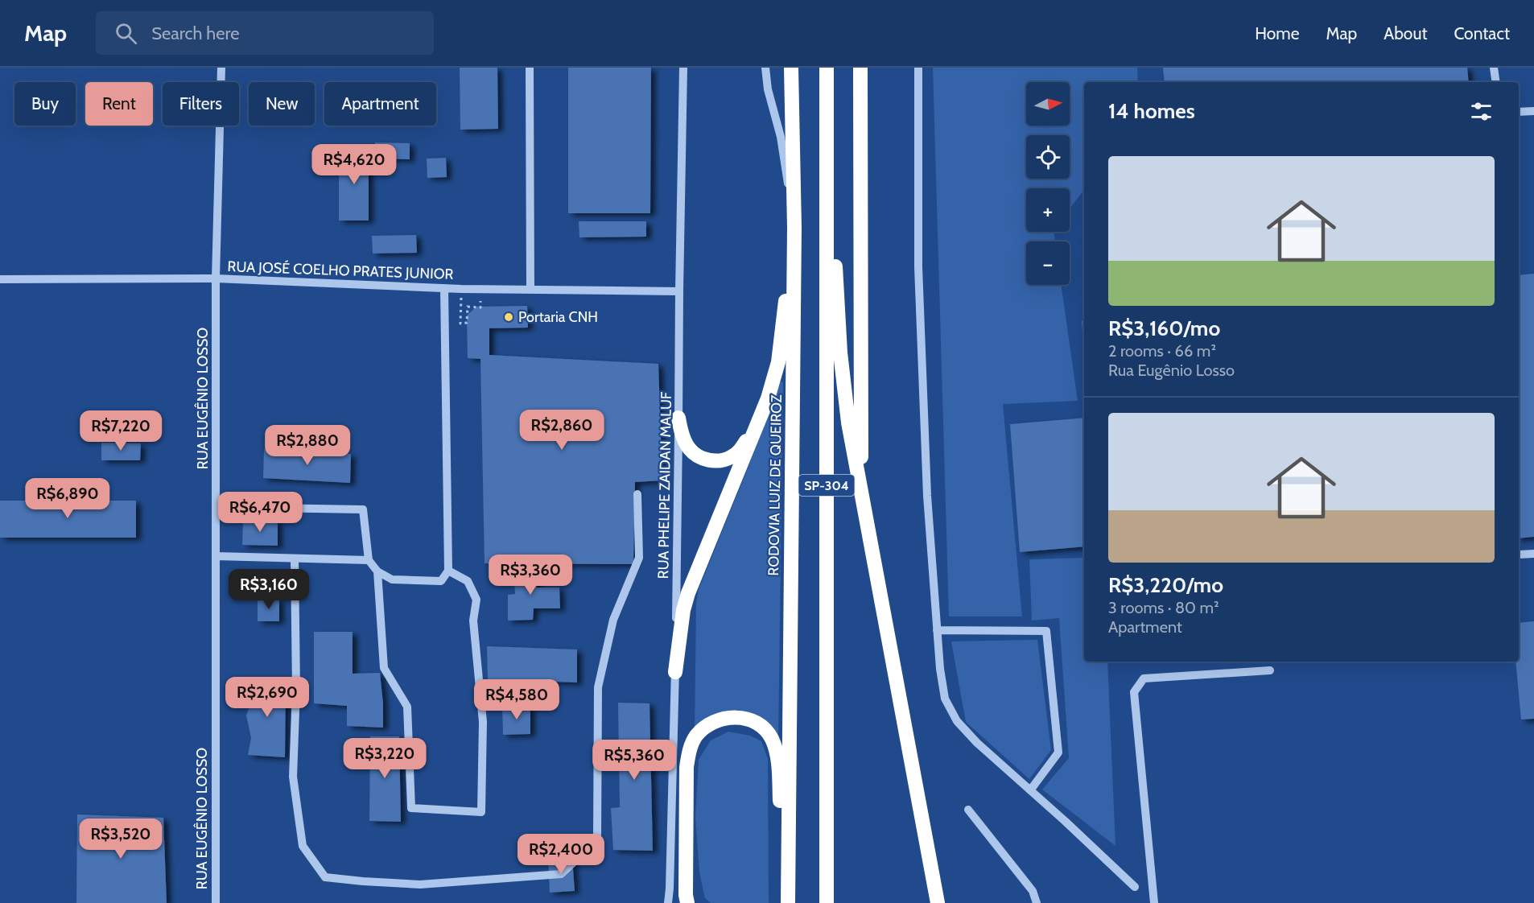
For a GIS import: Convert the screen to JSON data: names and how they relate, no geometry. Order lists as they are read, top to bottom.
{
  "streets": {
    "highway": ["RODOVIA LUIZ DE QUEIROZ", "SP-304"],
    "street": ["RUA JOSÉ COELHO PRATES JUNIOR", "RUA EUGÊNIO LOSSO", "RUA PHELIPE ZAIDAN MALUF"]
  },
  "crossings": [
    ["RUA JOSÉ COELHO PRATES JUNIOR", "RUA EUGÊNIO LOSSO"],
    ["RUA JOSÉ COELHO PRATES JUNIOR", "RUA PHELIPE ZAIDAN MALUF"]
  ],
  "places": ["Portaria CNH"],
  "north": "right",
  "page": {
    "header": "Map",
    "search": "Search here",
    "nav": [
      "Home",
      "Map",
      "About",
      "Contact"
    ],
    "map_buttons": ["+", "−"],
    "chip": [
      "Buy",
      "Rent",
      "Filters",
      "New",
      "Apartment"
    ],
    "heading": "14 homes",
    "list": [
      {
        "name": "R$3,160/mo",
        "note": "2 rooms · 66 m² · Rua Eugênio Losso"
      },
      {
        "name": "R$3,220/mo",
        "note": "3 rooms · 80 m² · Apartment"
      }
    ],
    "price": [
      "R$4,620",
      "R$2,860",
      "R$7,220",
      "R$2,880",
      "R$6,890",
      "R$6,470",
      "R$3,360",
      "R$3,160",
      "R$2,690",
      "R$4,580",
      "R$3,220",
      "R$5,360",
      "R$3,520",
      "R$2,400"
    ]
  }
}
